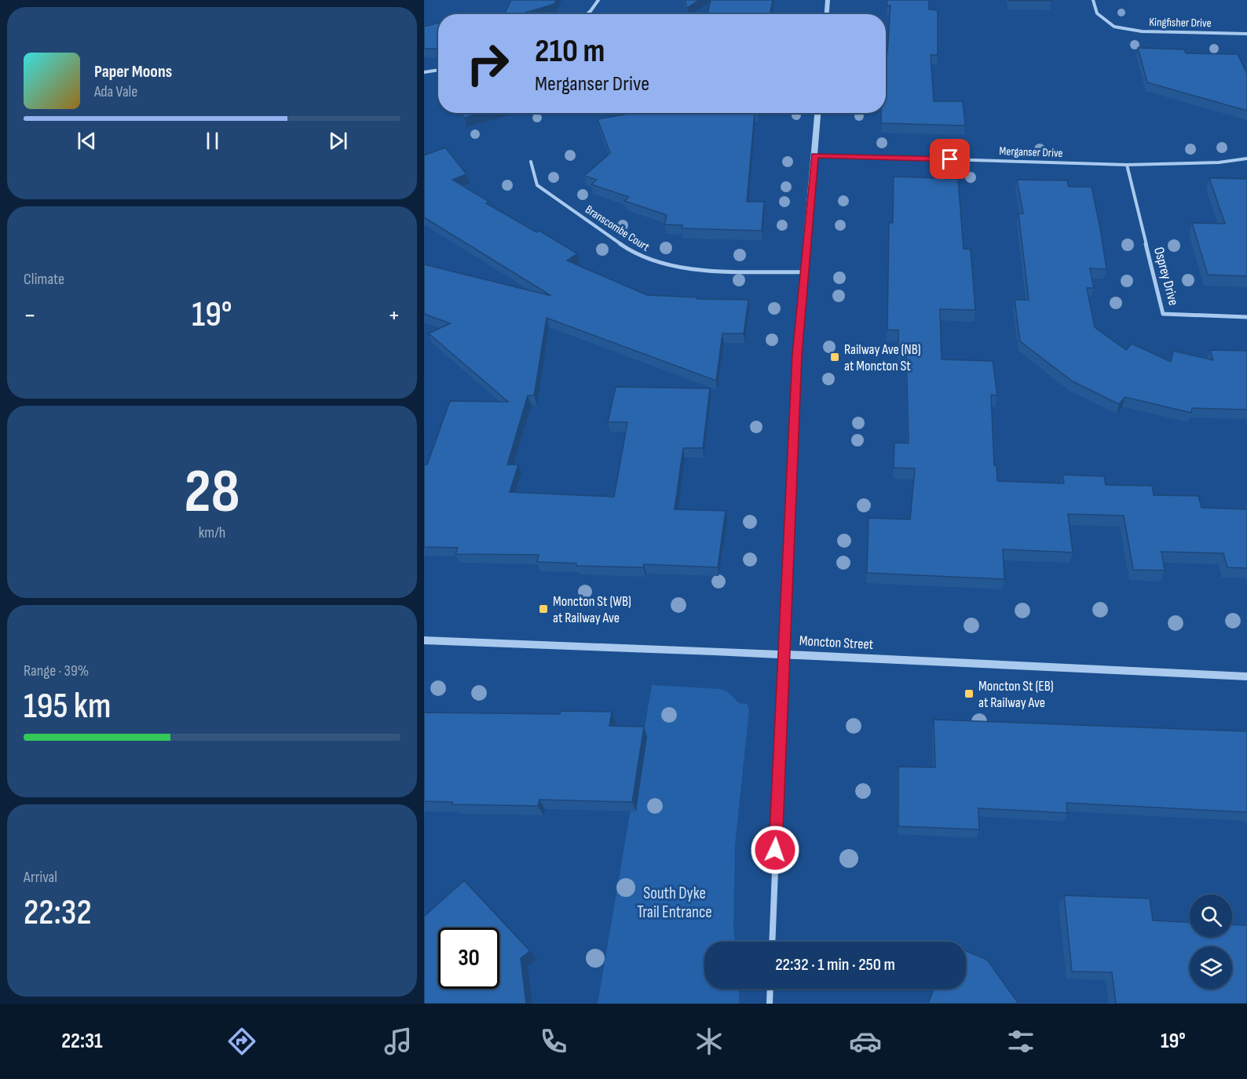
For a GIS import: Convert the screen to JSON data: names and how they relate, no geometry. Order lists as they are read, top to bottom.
{
  "streets": {
    "street": [
      "Kingfisher Drive",
      "Merganser Drive",
      "Branscombe Court",
      "Osprey Drive",
      "Moncton Street"
    ]
  },
  "crossings": [
    ["Merganser Drive", "Osprey Drive"]
  ],
  "parks": ["South Dyke Trail Entrance"],
  "places": {
    "transit": ["Railway Ave (NB) at Moncton St", "Moncton St (WB) at Railway Ave", "Moncton St (EB) at Railway Ave"]
  },
  "page": {
    "turn": ["210 m", "Merganser Drive"],
    "song": ["Paper Moons", "Ada Vale"],
    "tile": [
      "Climate",
      ["28", "km/h"],
      ["Range · 39%", "195 km"],
      ["Arrival", "22:32"]
    ],
    "heat": ["−", "19°", "+"],
    "limit": "30",
    "trip": "22:32 · 1 min · 250 m",
    "tabs": ["22:31", "19°"]
  }
}
